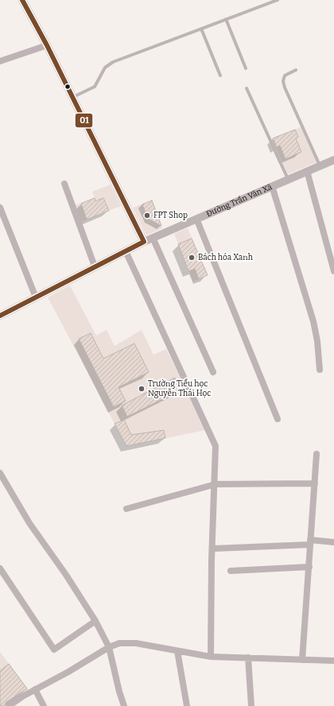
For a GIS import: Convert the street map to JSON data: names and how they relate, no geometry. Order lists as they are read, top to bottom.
{
  "streets": {
    "street": ["Đường Trần Văn Xã"]
  },
  "places": ["FPT Shop", "Bách hóa Xanh", "Trường Tiểu học Nguyễn Thái Học"],
  "lines": ["transit line 01"]
}
